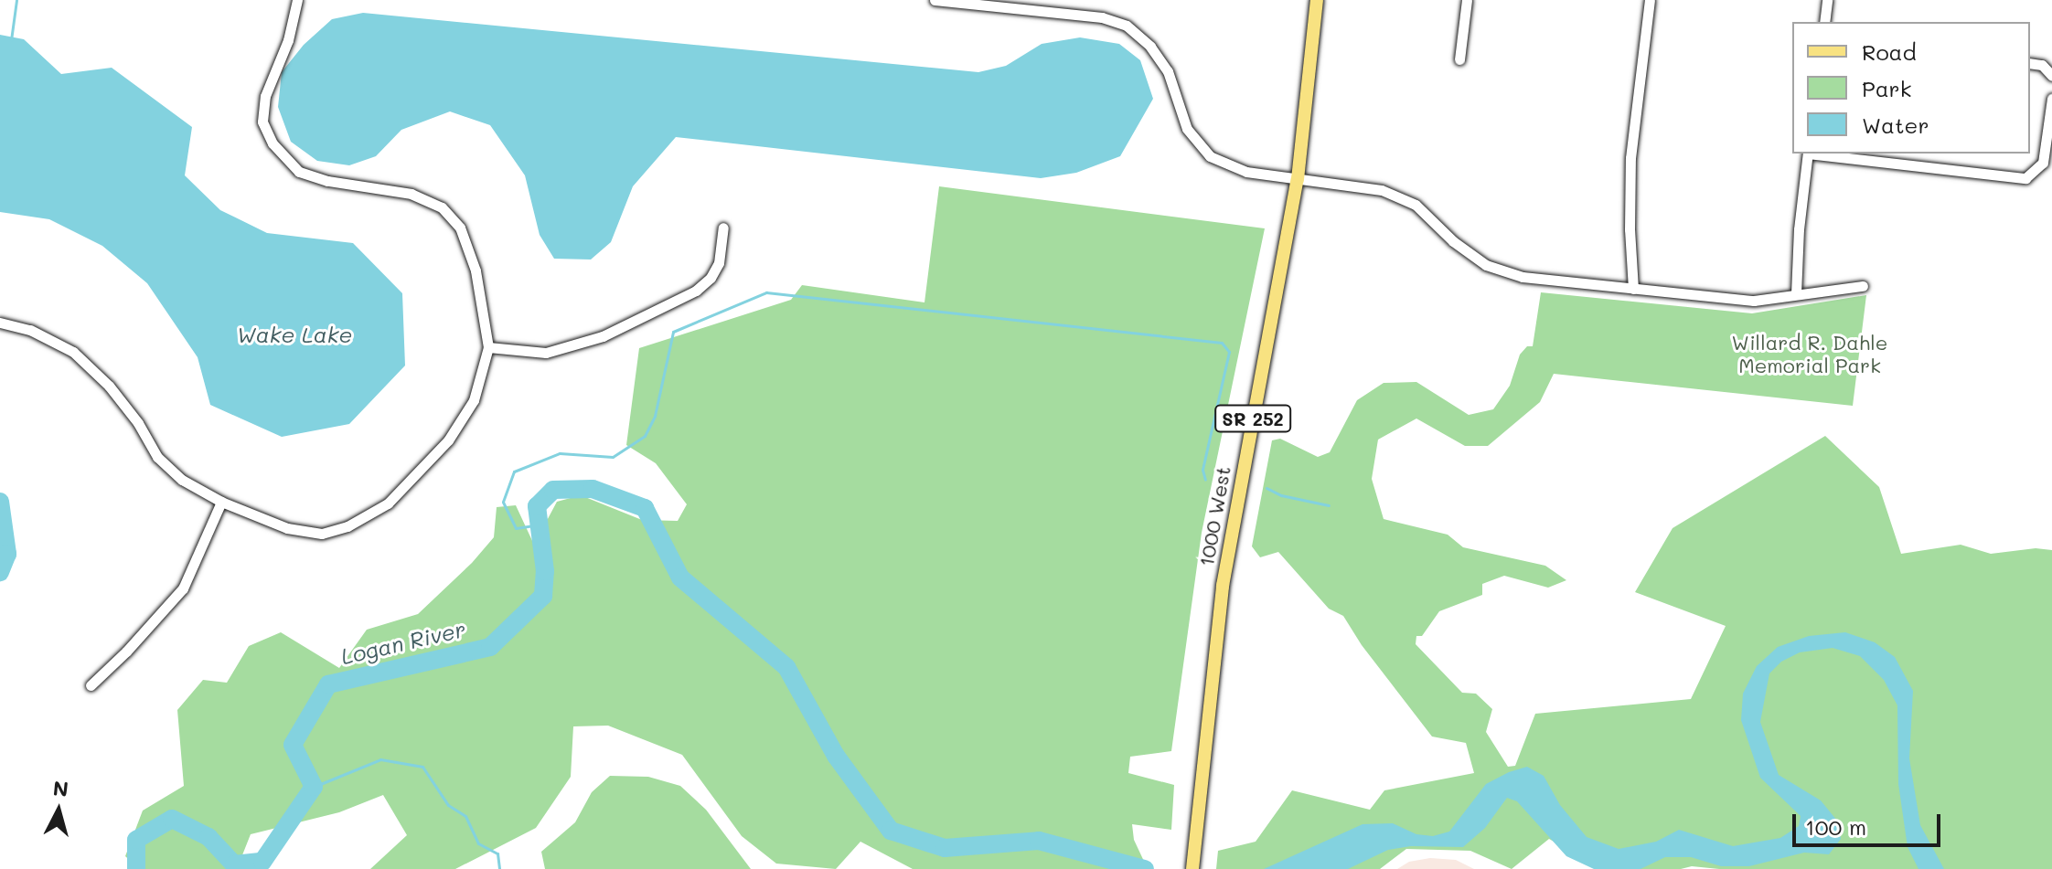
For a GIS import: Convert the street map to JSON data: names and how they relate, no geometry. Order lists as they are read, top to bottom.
{
  "streets": {
    "main road": ["SR 252", "1000 West"]
  },
  "water": ["Wake Lake", "Logan River"],
  "parks": ["Willard R. Dahle Memorial Park"],
  "legend": ["Road", "Park", "Water"],
  "scale_bar": "100 m",
  "north": "top"
}
